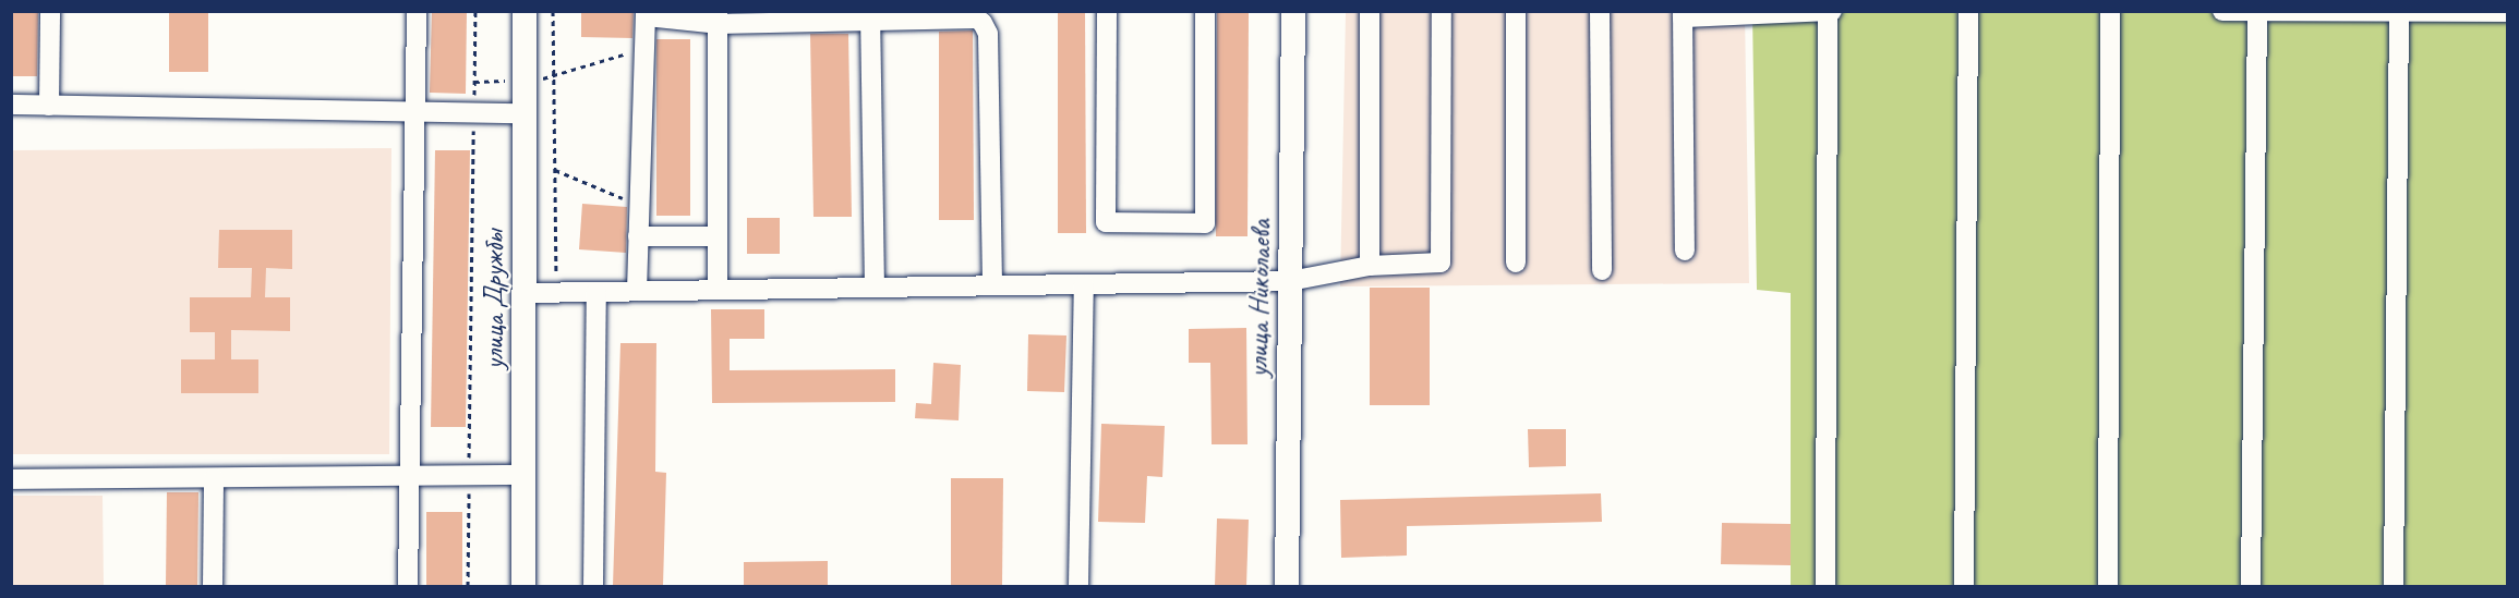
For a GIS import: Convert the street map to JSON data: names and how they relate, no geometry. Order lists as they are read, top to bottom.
{
  "streets": {
    "main road": ["улица Николаева", "улица Дружбы"]
  }
}
